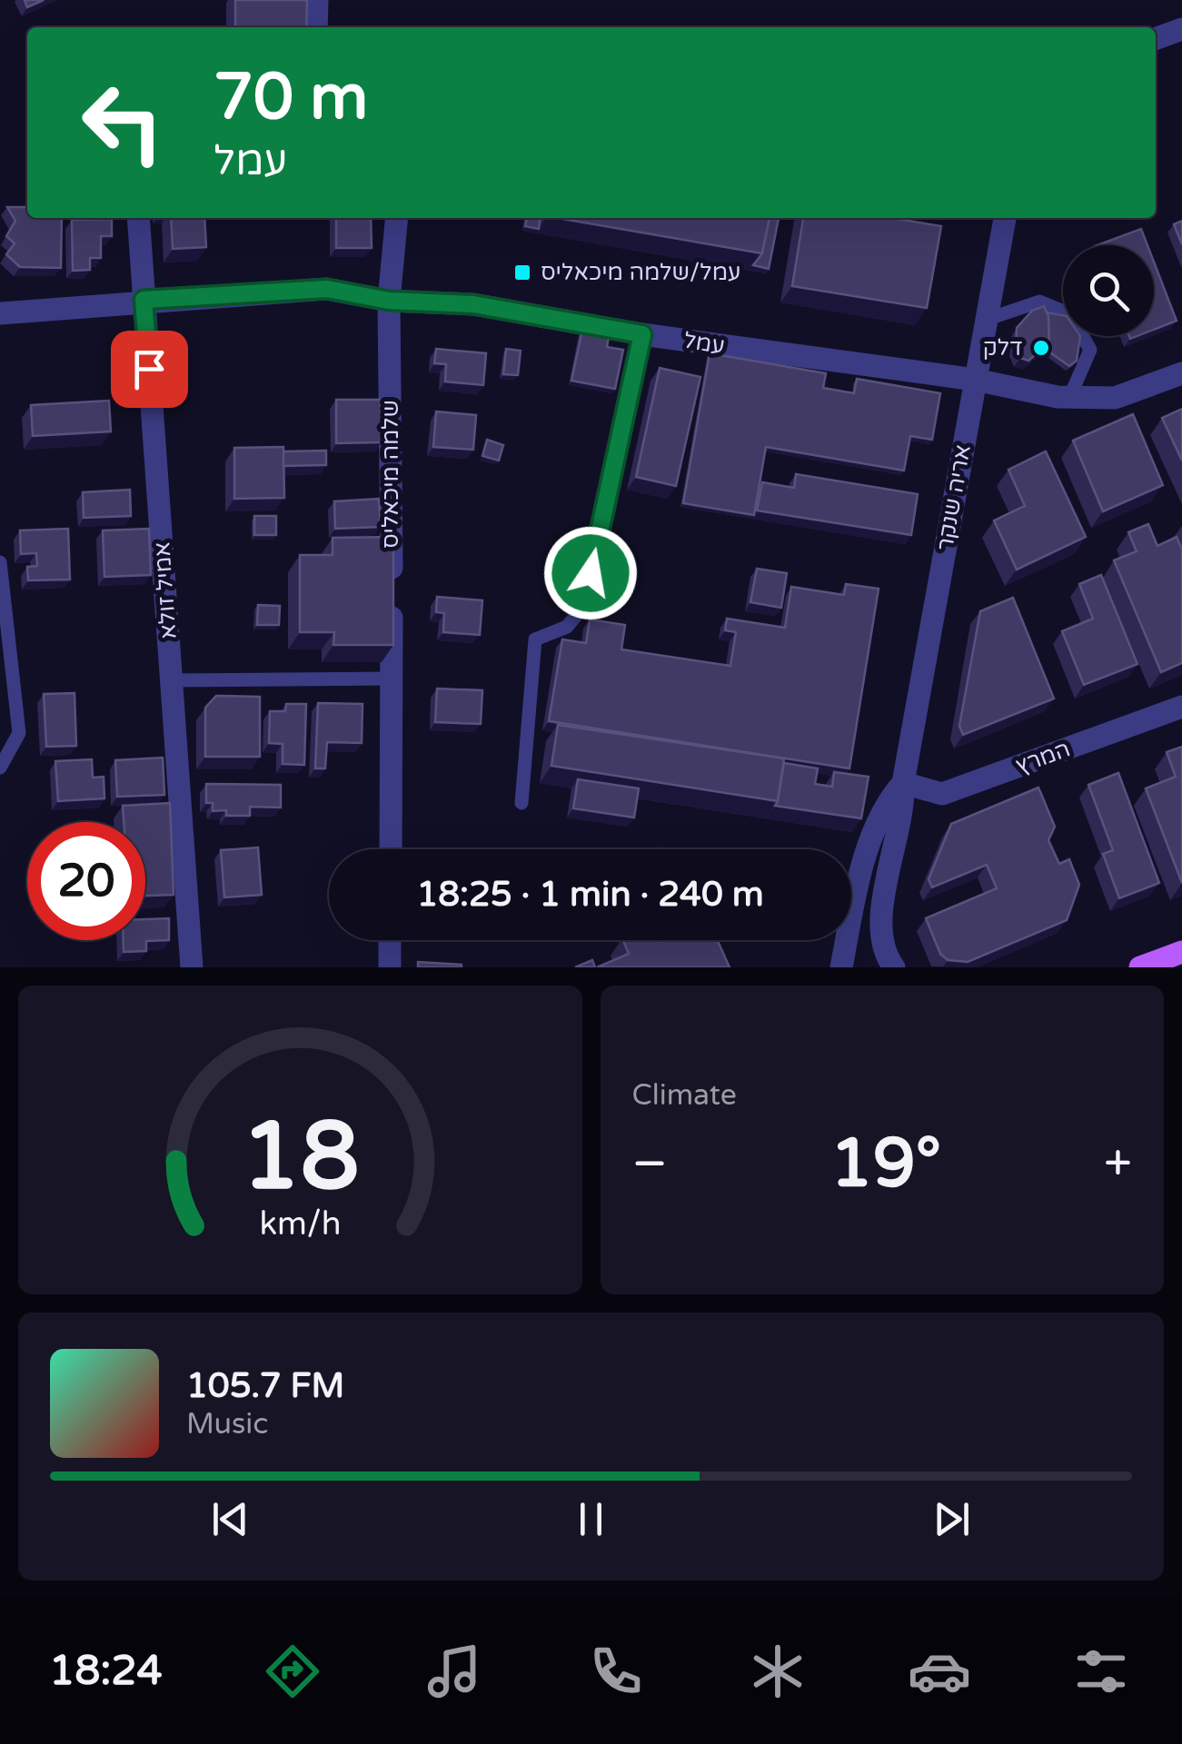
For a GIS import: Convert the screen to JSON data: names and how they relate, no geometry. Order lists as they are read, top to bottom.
{
  "streets": {
    "street": [
      "עמל",
      "שלמה מיכאליס",
      "אריה שנקר",
      "אמיל זולא",
      "המרץ"
    ]
  },
  "crossings": [
    ["עמל", "שלמה מיכאליס"],
    ["עמל", "אריה שנקר"],
    ["עמל", "אמיל זולא"],
    ["אריה שנקר", "המרץ"]
  ],
  "places": {
    "transit": ["עמל/שלמה מיכאליס"],
    "other": ["דלק"]
  },
  "page": {
    "turn": ["70 m", "עמל"],
    "limit": "20",
    "trip": "18:25 · 1 min · 240 m",
    "tile": "Climate",
    "heat": ["−", "19°", "+"],
    "song": ["105.7 FM", "Music"],
    "tabs": "18:24",
    "gauge": ["18", "km/h"]
  }
}
